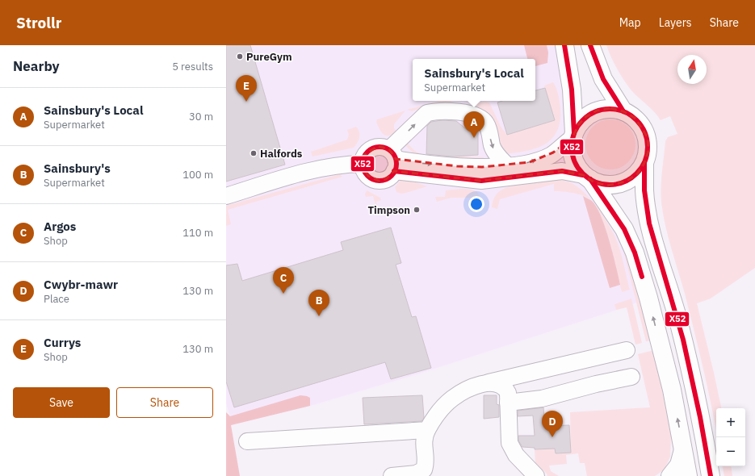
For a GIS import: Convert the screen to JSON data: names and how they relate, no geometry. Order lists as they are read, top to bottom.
{
  "places": ["PureGym", "Halfords", "Timpson"],
  "lines": ["transit line X52"],
  "north": "top",
  "page": {
    "header": "Strollr",
    "nav": ["Map", "Layers", "Share"],
    "heading": ["Nearby", "5 results"],
    "popup": ["Sainsbury's Local", "Supermarket"],
    "pins": [
      "E",
      "A",
      "C",
      "B",
      "D"
    ],
    "list": [
      {
        "mark": "A",
        "name": "Sainsbury's Local",
        "note": "Supermarket",
        "value": "30 m"
      },
      {
        "mark": "B",
        "name": "Sainsbury's",
        "note": "Supermarket",
        "value": "100 m"
      },
      {
        "mark": "C",
        "name": "Argos",
        "note": "Shop",
        "value": "110 m"
      },
      {
        "mark": "D",
        "name": "Cwybr-mawr",
        "note": "Place",
        "value": "130 m"
      },
      {
        "mark": "E",
        "name": "Currys",
        "note": "Shop",
        "value": "130 m"
      }
    ],
    "buttons": ["Save", "Share"],
    "map_buttons": ["+", "−"]
  }
}
